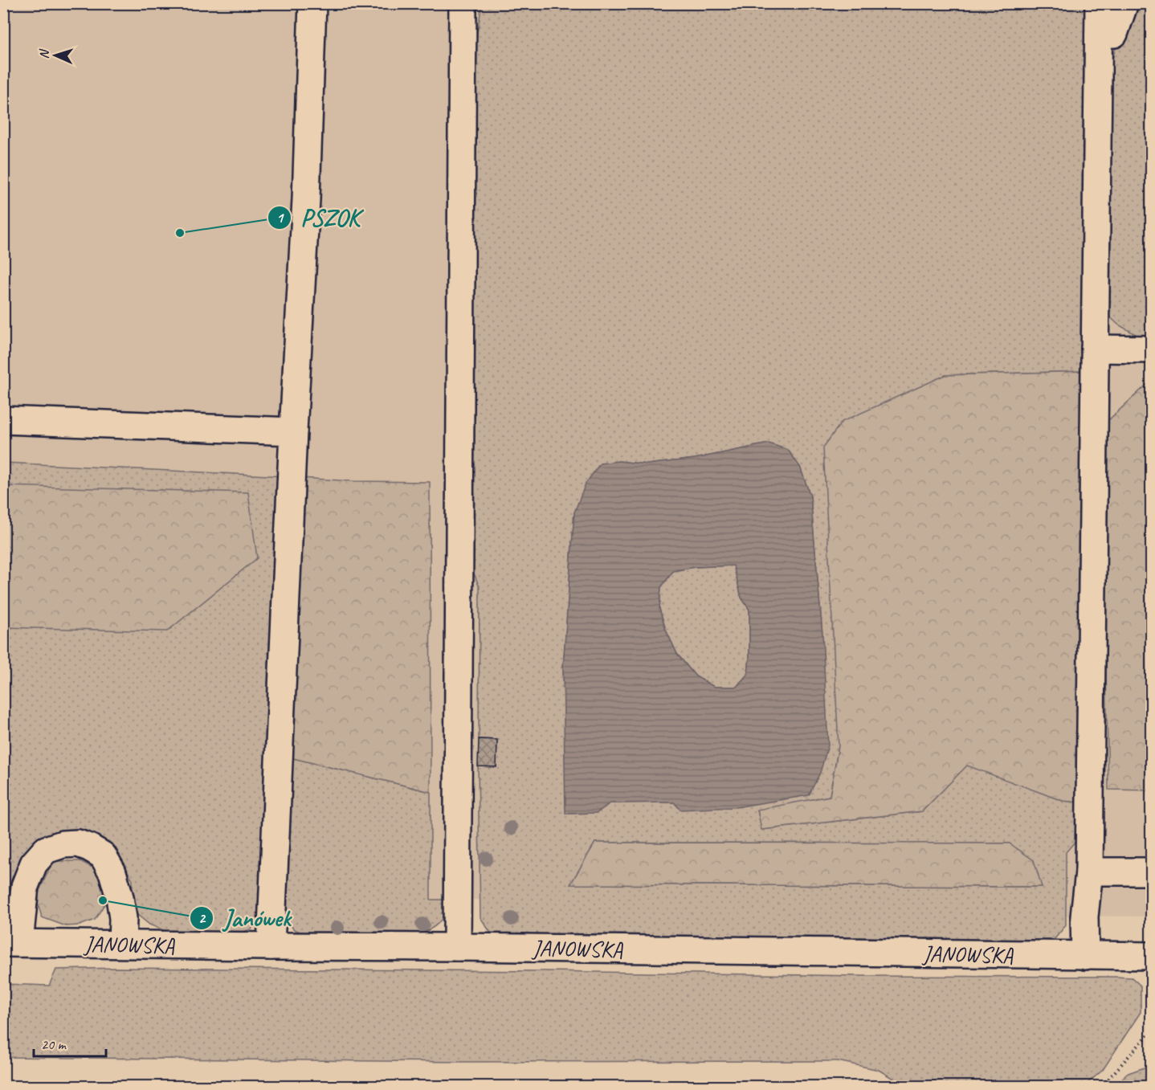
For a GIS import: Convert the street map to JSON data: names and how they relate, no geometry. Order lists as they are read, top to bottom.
{
  "streets": {
    "street": ["JANOWSKA"]
  },
  "places": ["PSZOK", "Janówek"],
  "scale_bar": "20 m",
  "north": "left"
}
